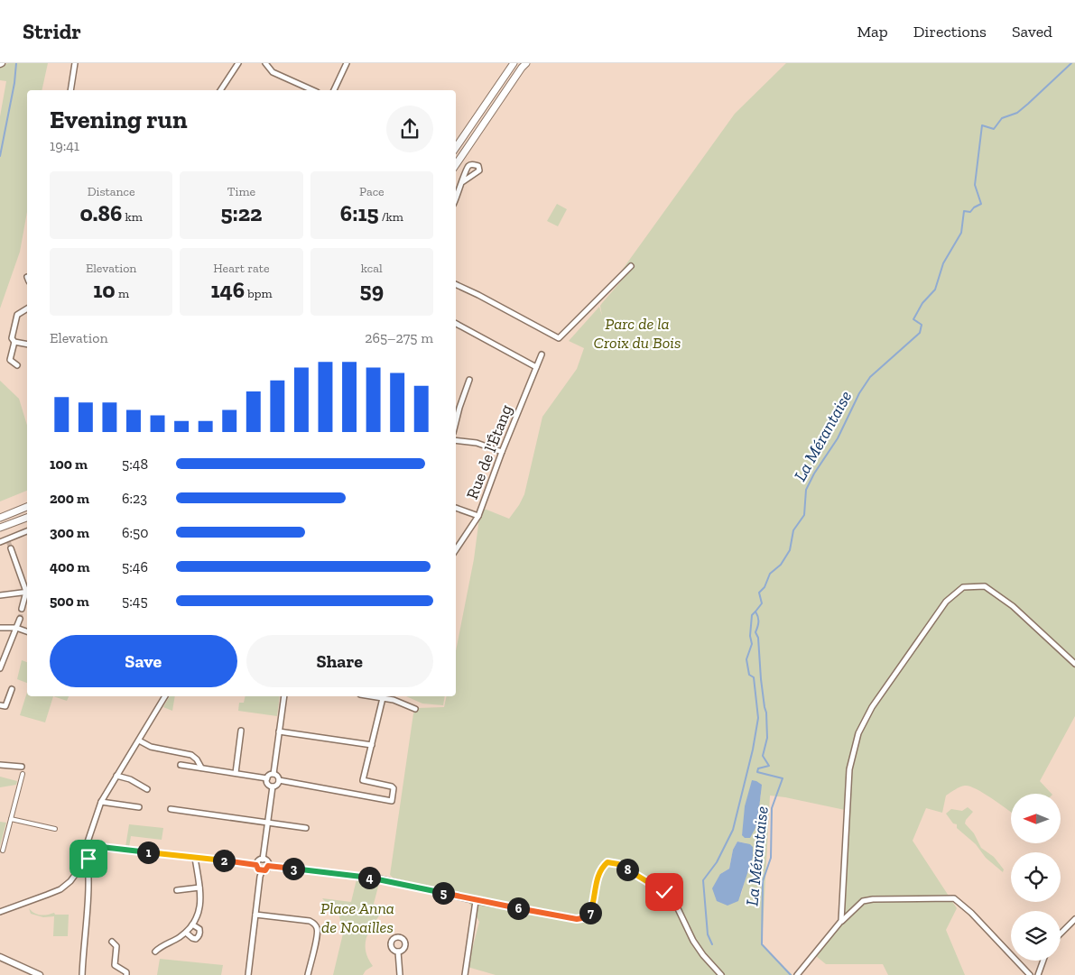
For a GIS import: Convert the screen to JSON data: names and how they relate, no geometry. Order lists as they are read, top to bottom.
{
  "streets": {
    "street": ["Rue de l'Étang"]
  },
  "water": ["La Mérantaise"],
  "parks": ["Parc de la Croix du Bois", "Place Anna de Noailles"],
  "north": "left",
  "page": {
    "header": "Stridr",
    "nav": ["Map", "Directions", "Saved"],
    "heading": ["Evening run", "19:41"],
    "stats": [
      ["Distance", "0.86 km"],
      ["Time", "5:22"],
      ["Pace", "6:15 /km"],
      ["Elevation", "10 m"],
      ["Heart rate", "146 bpm"],
      ["kcal", "59"]
    ],
    "chart": ["Elevation", "265–275 m"],
    "list": [
      {
        "name": "100 m",
        "note": "5:48"
      },
      {
        "name": "200 m",
        "note": "6:23"
      },
      {
        "name": "300 m",
        "note": "6:50"
      },
      {
        "name": "400 m",
        "note": "5:46"
      },
      {
        "name": "500 m",
        "note": "5:45"
      }
    ],
    "buttons": ["Save", "Share"],
    "pins": [
      "1",
      "2",
      "3",
      "8",
      "4",
      "5",
      "6",
      "7"
    ]
  }
}
